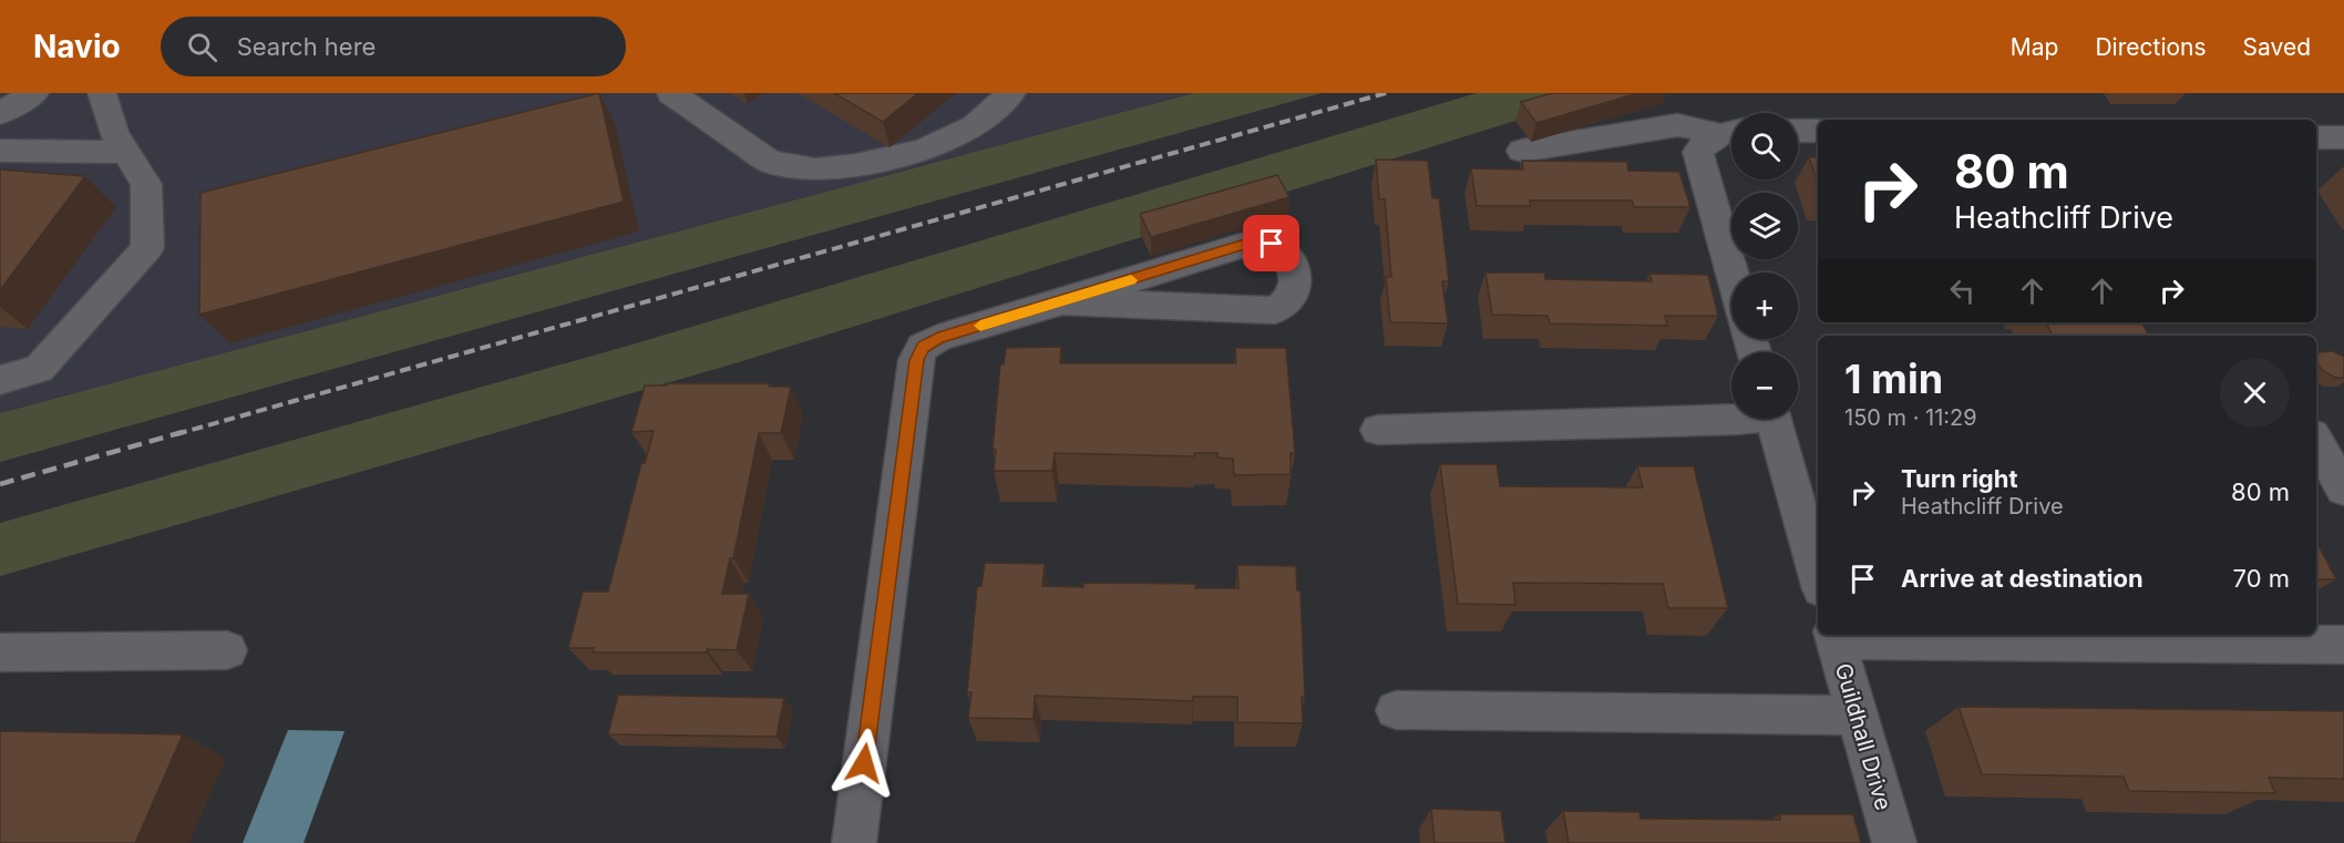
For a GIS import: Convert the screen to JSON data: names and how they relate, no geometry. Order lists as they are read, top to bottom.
{
  "streets": {
    "street": ["Guildhall Drive"]
  },
  "page": {
    "header": "Navio",
    "search": "Search here",
    "nav": ["Map", "Directions", "Saved"],
    "map_buttons": ["+", "−"],
    "turn": ["80 m", "Heathcliff Drive"],
    "heading": ["1 min", "150 m · 11:29"],
    "list": [
      {
        "name": "Turn right",
        "note": "Heathcliff Drive",
        "value": "80 m"
      },
      {
        "name": "Arrive at destination",
        "value": "70 m"
      }
    ]
  }
}
